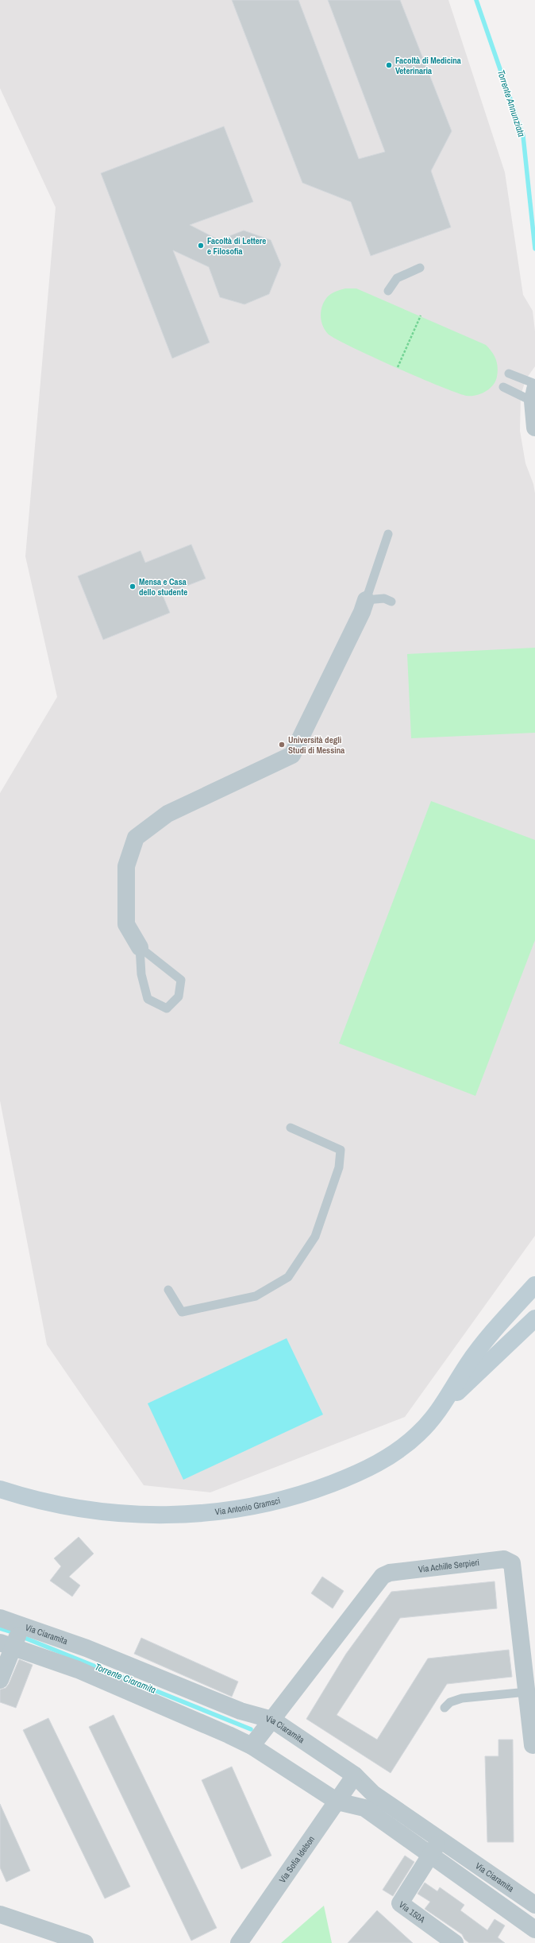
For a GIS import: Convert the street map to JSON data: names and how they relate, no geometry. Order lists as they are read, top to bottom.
{
  "streets": {
    "main road": ["Via Antonio Gramsci"],
    "street": [
      "Via Achille Serpieri",
      "Via Ciaramita",
      "Via Sofia Idelson",
      "Via 150A"
    ]
  },
  "crossings": [
    ["Via Achille Serpieri", "Via Ciaramita"],
    ["Via Ciaramita", "Via Sofia Idelson"]
  ],
  "water": ["Torrente Annunziata", "Torrente Ciaramita"],
  "places": [
    "Facoltà di Medicina Veterinaria",
    "Facoltà di Lettere e Filosofia",
    "Mensa e Casa dello studente",
    "Università degli Studi di Messina"
  ]
}
